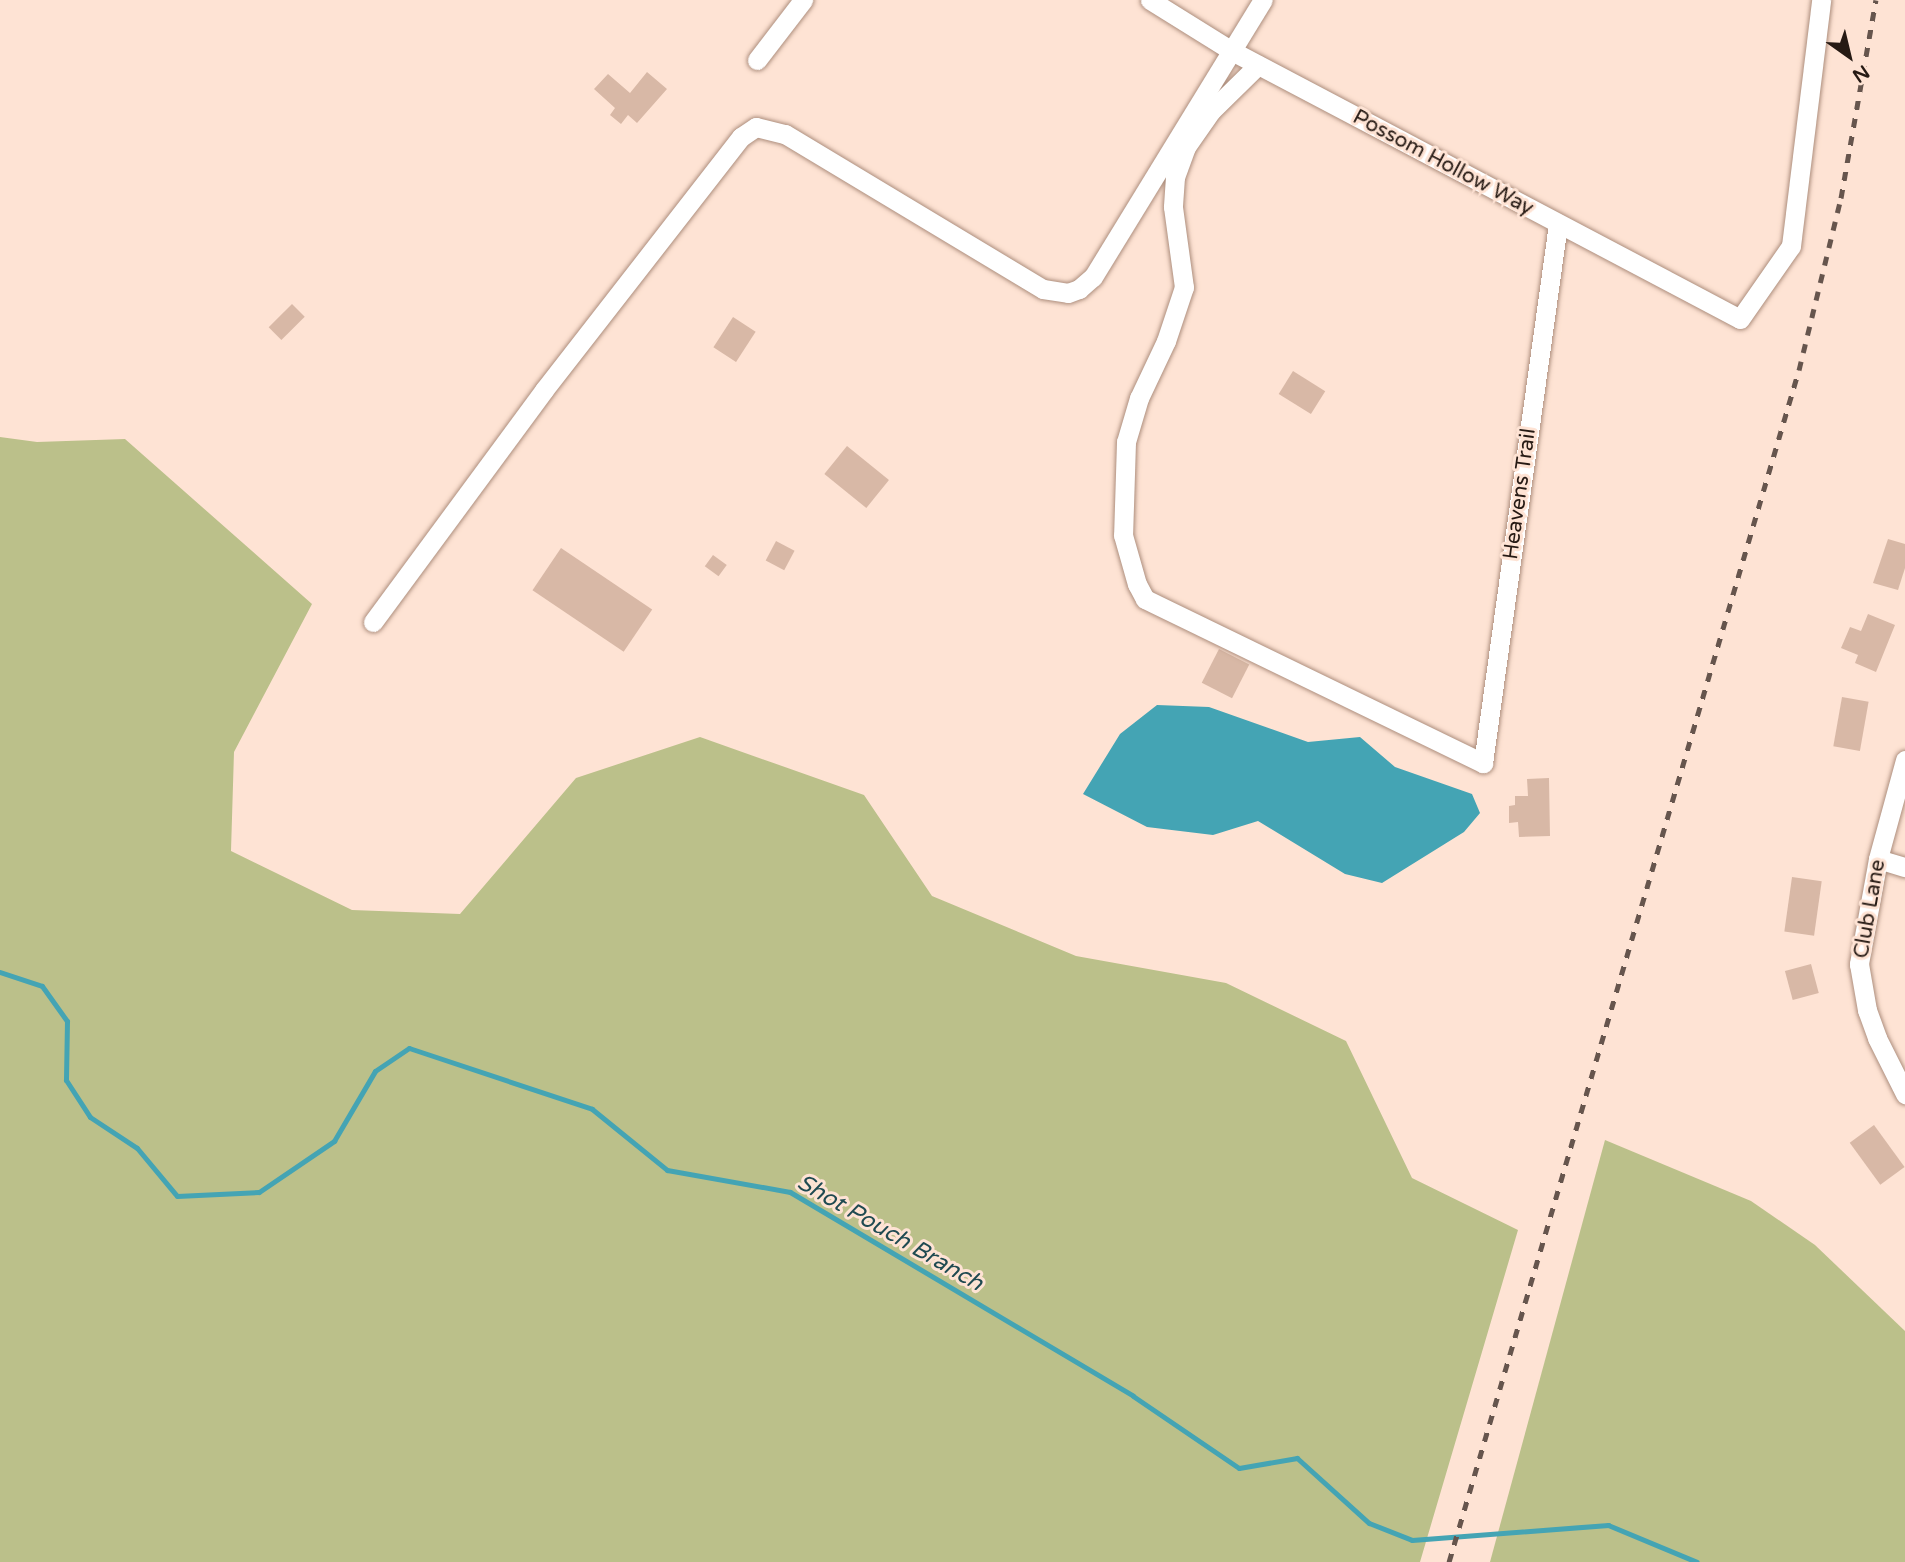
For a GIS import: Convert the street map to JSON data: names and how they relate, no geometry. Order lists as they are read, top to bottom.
{
  "streets": {
    "street": ["Possom Hollow Way", "Heavens Trail", "Club Lane"]
  },
  "crossings": [
    ["Possom Hollow Way", "Heavens Trail"]
  ],
  "water": ["Shot Pouch Branch"],
  "north": "bottom right"
}
